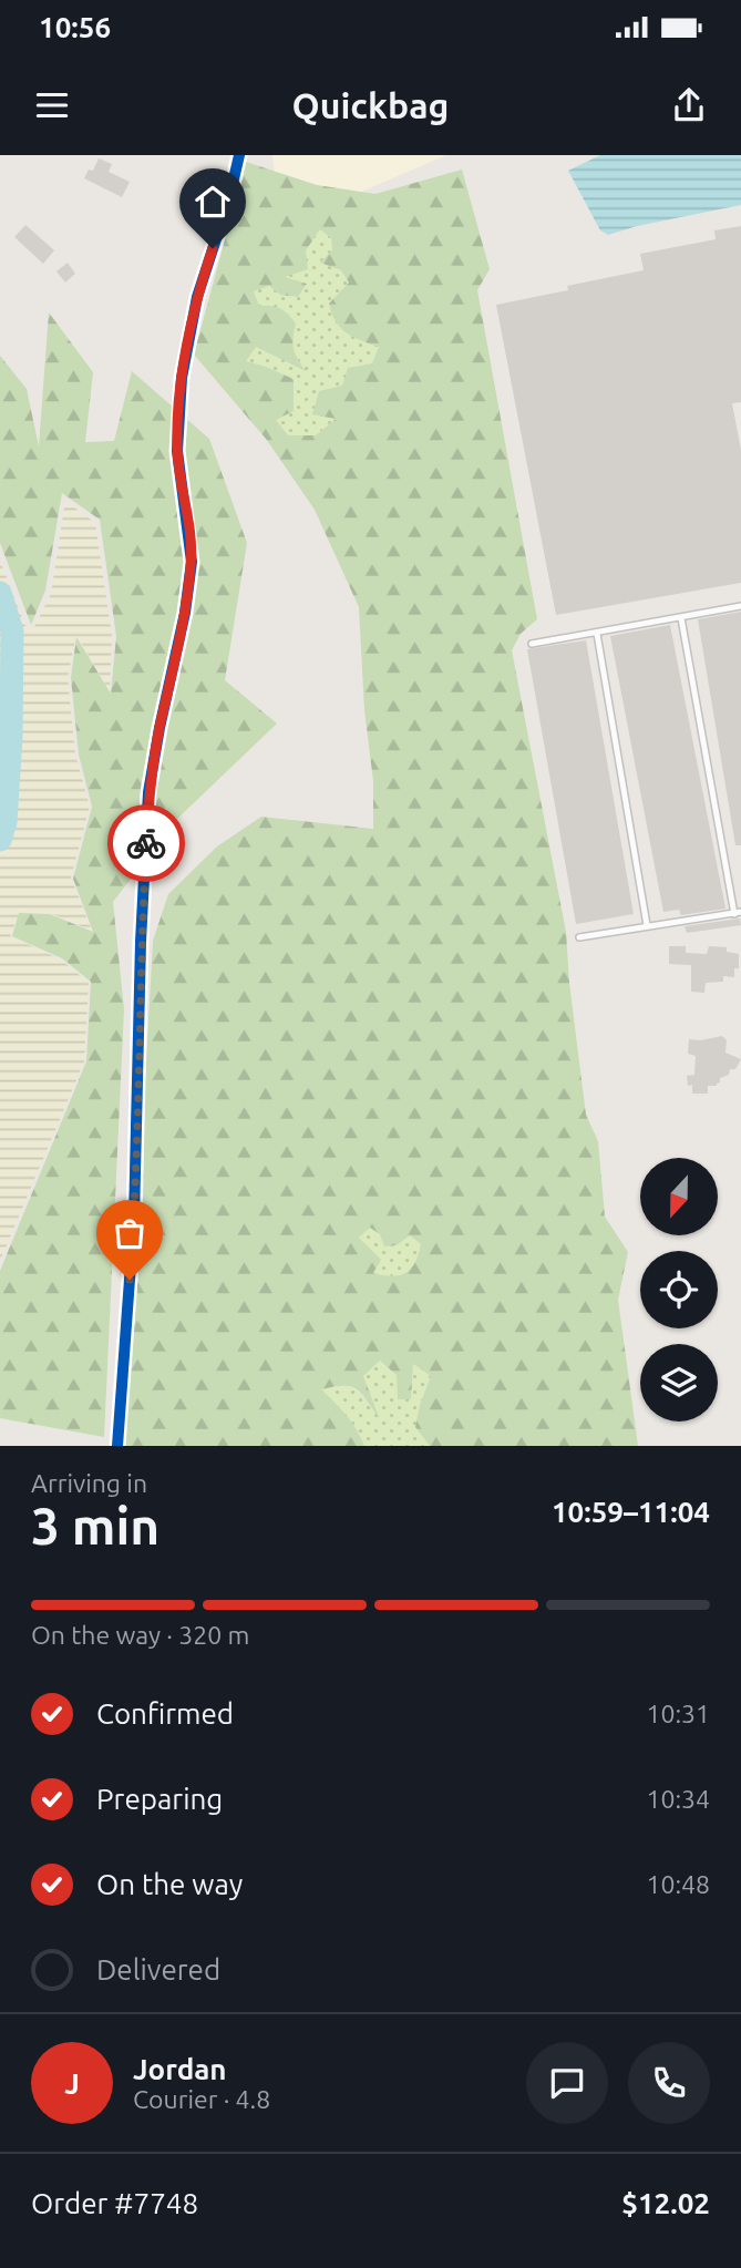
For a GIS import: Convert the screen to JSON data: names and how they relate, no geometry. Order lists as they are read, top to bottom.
{
  "north": "bottom",
  "page": {
    "status": "10:56",
    "header": "Quickbag",
    "heading": ["3 min", "Arriving in", "10:59–11:04"],
    "panel": [
      "Jordan",
      "Courier · 4.8",
      "Order #7748",
      "$12.02"
    ],
    "bar": "On the way · 320 m",
    "list": [
      ["Confirmed", "10:31"],
      ["Preparing", "10:34"],
      ["On the way", "10:48"],
      "Delivered"
    ],
    "round": "J"
  }
}
